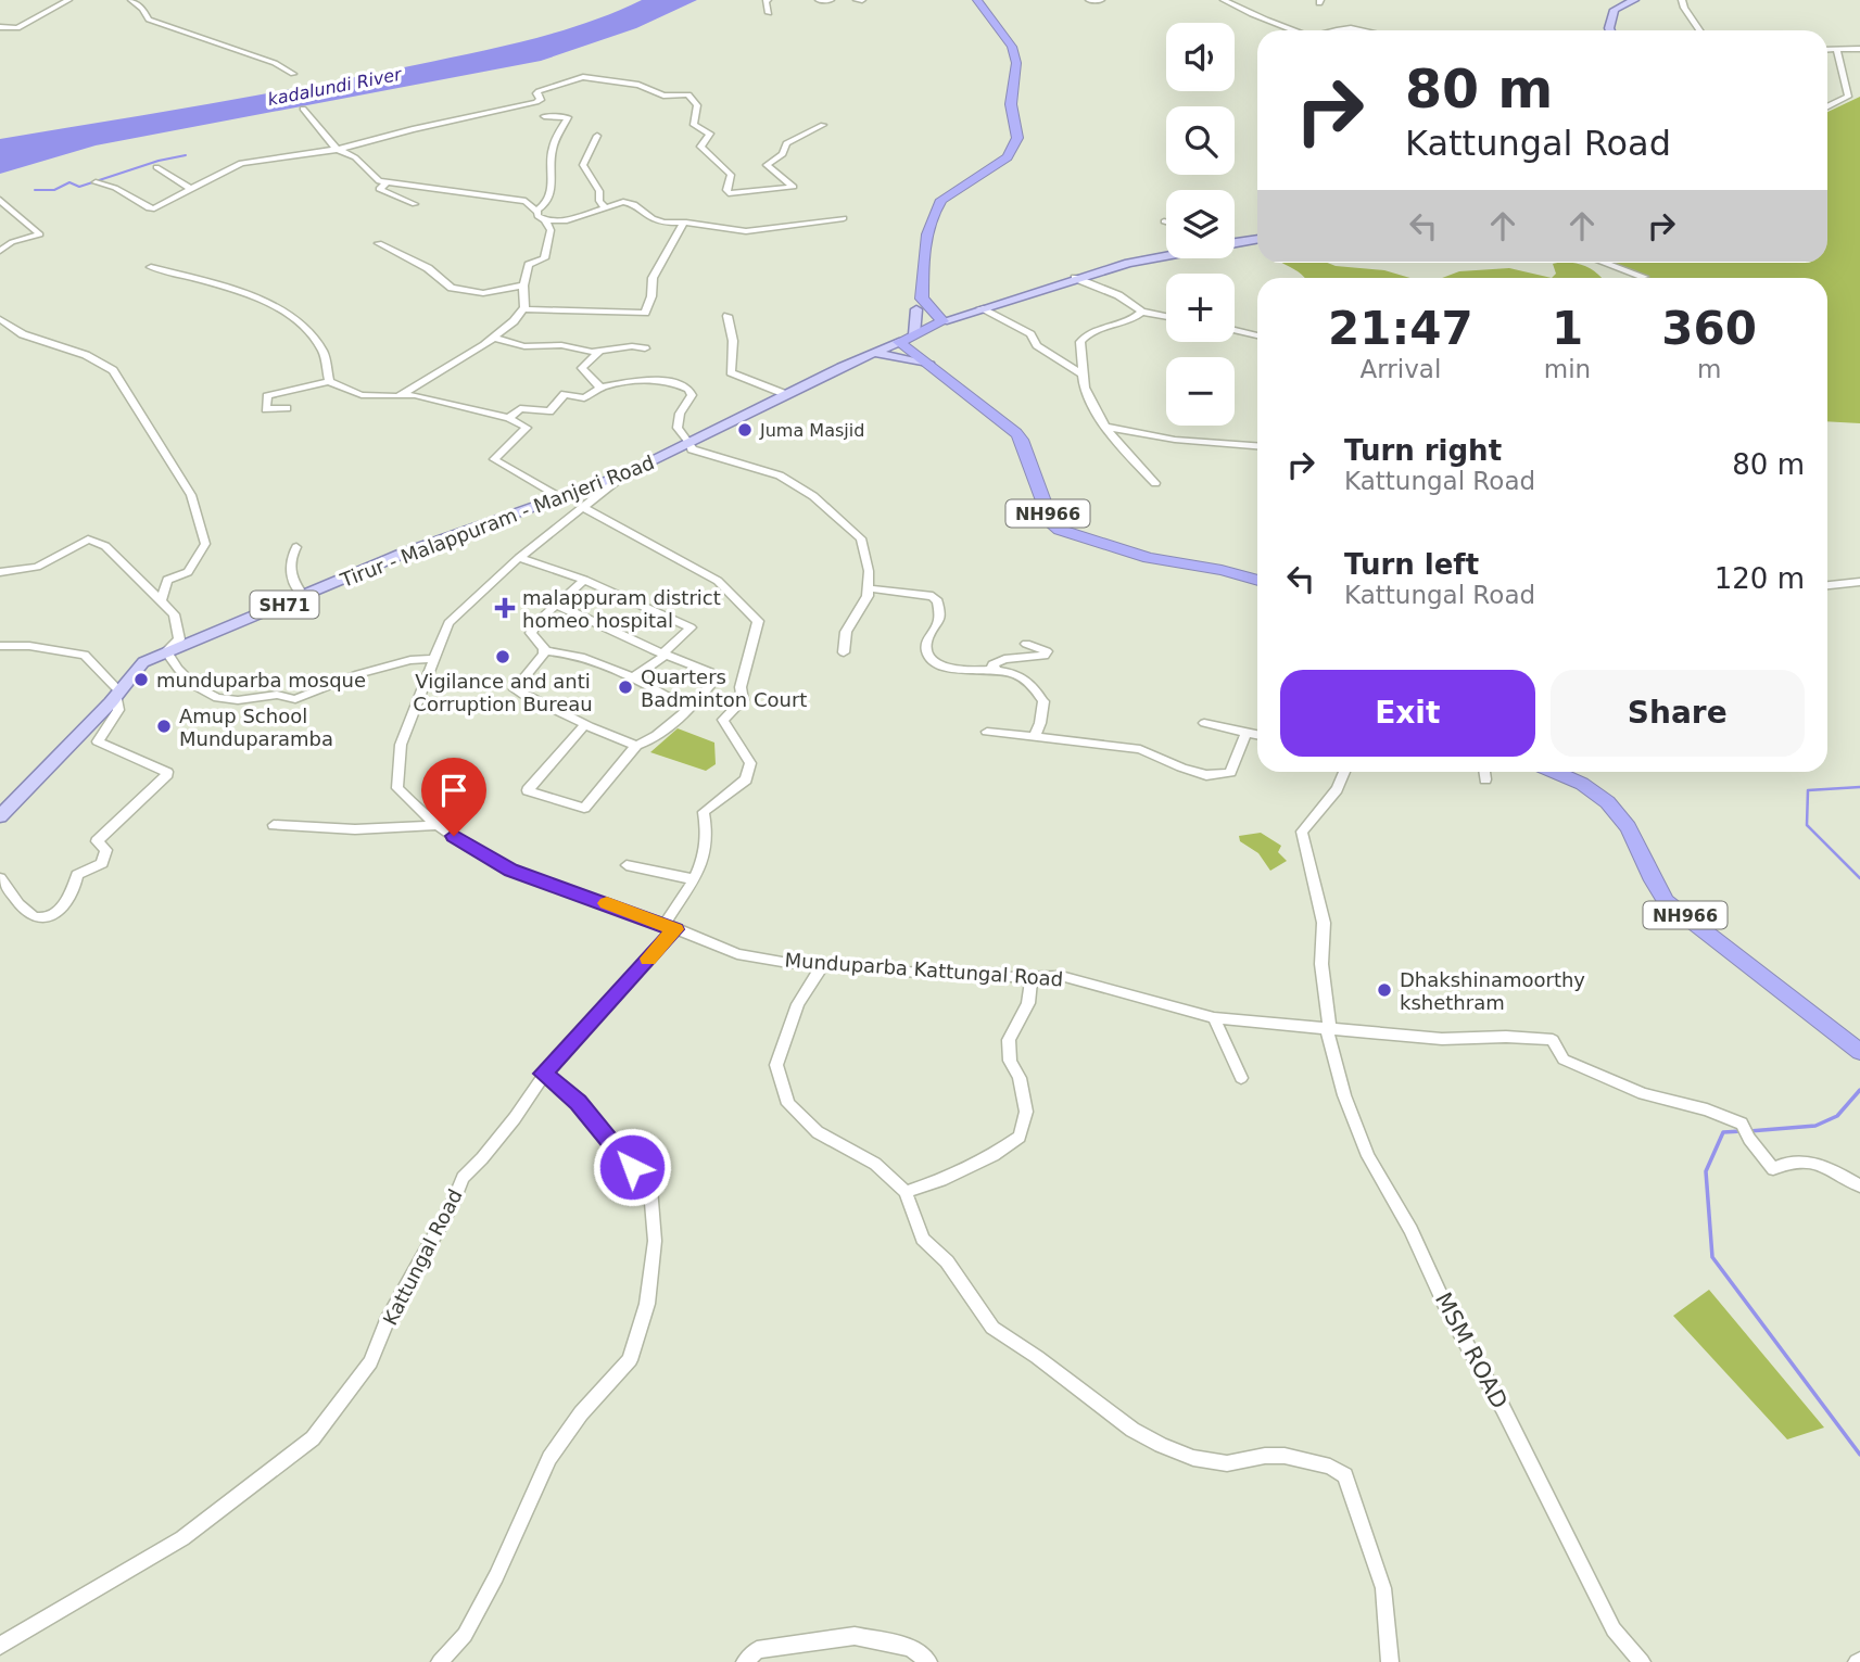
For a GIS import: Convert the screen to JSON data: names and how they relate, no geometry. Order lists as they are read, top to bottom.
{
  "streets": {
    "highway": ["NH966", "Tirur - Malappuram - Manjeri Road"],
    "main road": ["SH71"],
    "street": ["Munduparba Kattungal Road", "Kattungal Road", "MSM ROAD"]
  },
  "crossings": [
    ["NH966", "Tirur - Malappuram - Manjeri Road"],
    ["Munduparba Kattungal Road", "Kattungal Road"],
    ["Munduparba Kattungal Road", "MSM ROAD"]
  ],
  "water": ["kadalundi River"],
  "places": {
    "other": [
      "Juma Masjid",
      "Vigilance and anti Corruption Bureau",
      "munduparba mosque",
      "Quarters Badminton Court",
      "Amup School Munduparamba",
      "Dhakshinamoorthy kshethram"
    ],
    "health": ["malappuram district homeo hospital"]
  },
  "page": {
    "map_buttons": ["+", "−"],
    "turn": ["80 m", "Kattungal Road"],
    "eta": [
      "21:47",
      "Arrival",
      "1",
      "min",
      "360",
      "m"
    ],
    "list": [
      {
        "name": "Turn right",
        "note": "Kattungal Road",
        "value": "80 m"
      },
      {
        "name": "Turn left",
        "note": "Kattungal Road",
        "value": "120 m"
      }
    ],
    "buttons": ["Exit", "Share"]
  }
}
